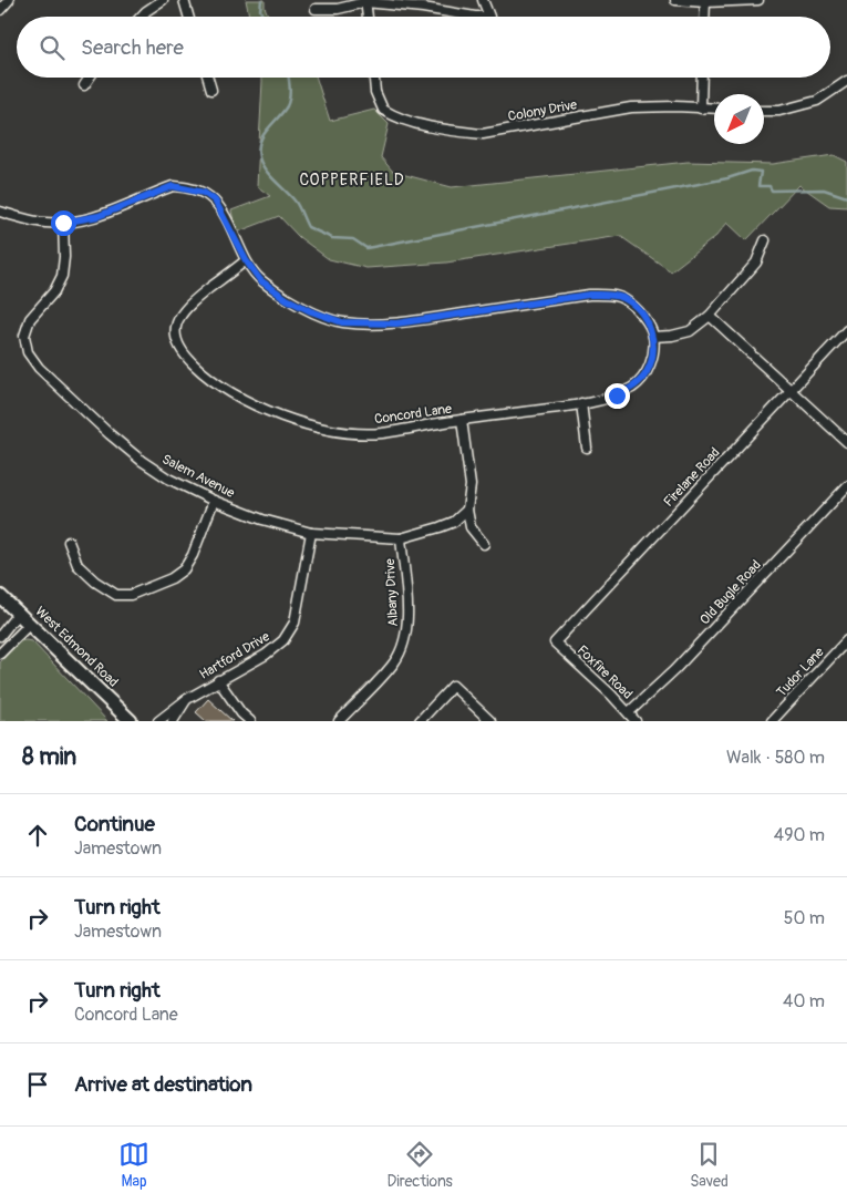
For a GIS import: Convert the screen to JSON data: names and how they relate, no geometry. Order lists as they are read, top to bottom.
{
  "streets": {
    "main road": ["West Edmond Road"],
    "street": [
      "Colony Drive",
      "Concord Lane",
      "Salem Avenue",
      "Firelane Road",
      "Albany Drive",
      "Old Bugle Road",
      "Hartford Drive",
      "Foxfire Road",
      "Tudor Lane"
    ]
  },
  "crossings": [
    ["Salem Avenue", "Albany Drive"],
    ["Salem Avenue", "Hartford Drive"],
    ["Firelane Road", "Foxfire Road"],
    ["Old Bugle Road", "Foxfire Road"]
  ],
  "districts": ["COPPERFIELD"],
  "north": "bottom left",
  "page": {
    "search": "Search here",
    "heading": ["8 min", "Walk · 580 m"],
    "list": [
      ["Continue", "Jamestown", "490 m"],
      ["Turn right", "Jamestown", "50 m"],
      ["Turn right", "Concord Lane", "40 m"],
      "Arrive at destination"
    ],
    "nav": ["Map", "Directions", "Saved"]
  }
}
